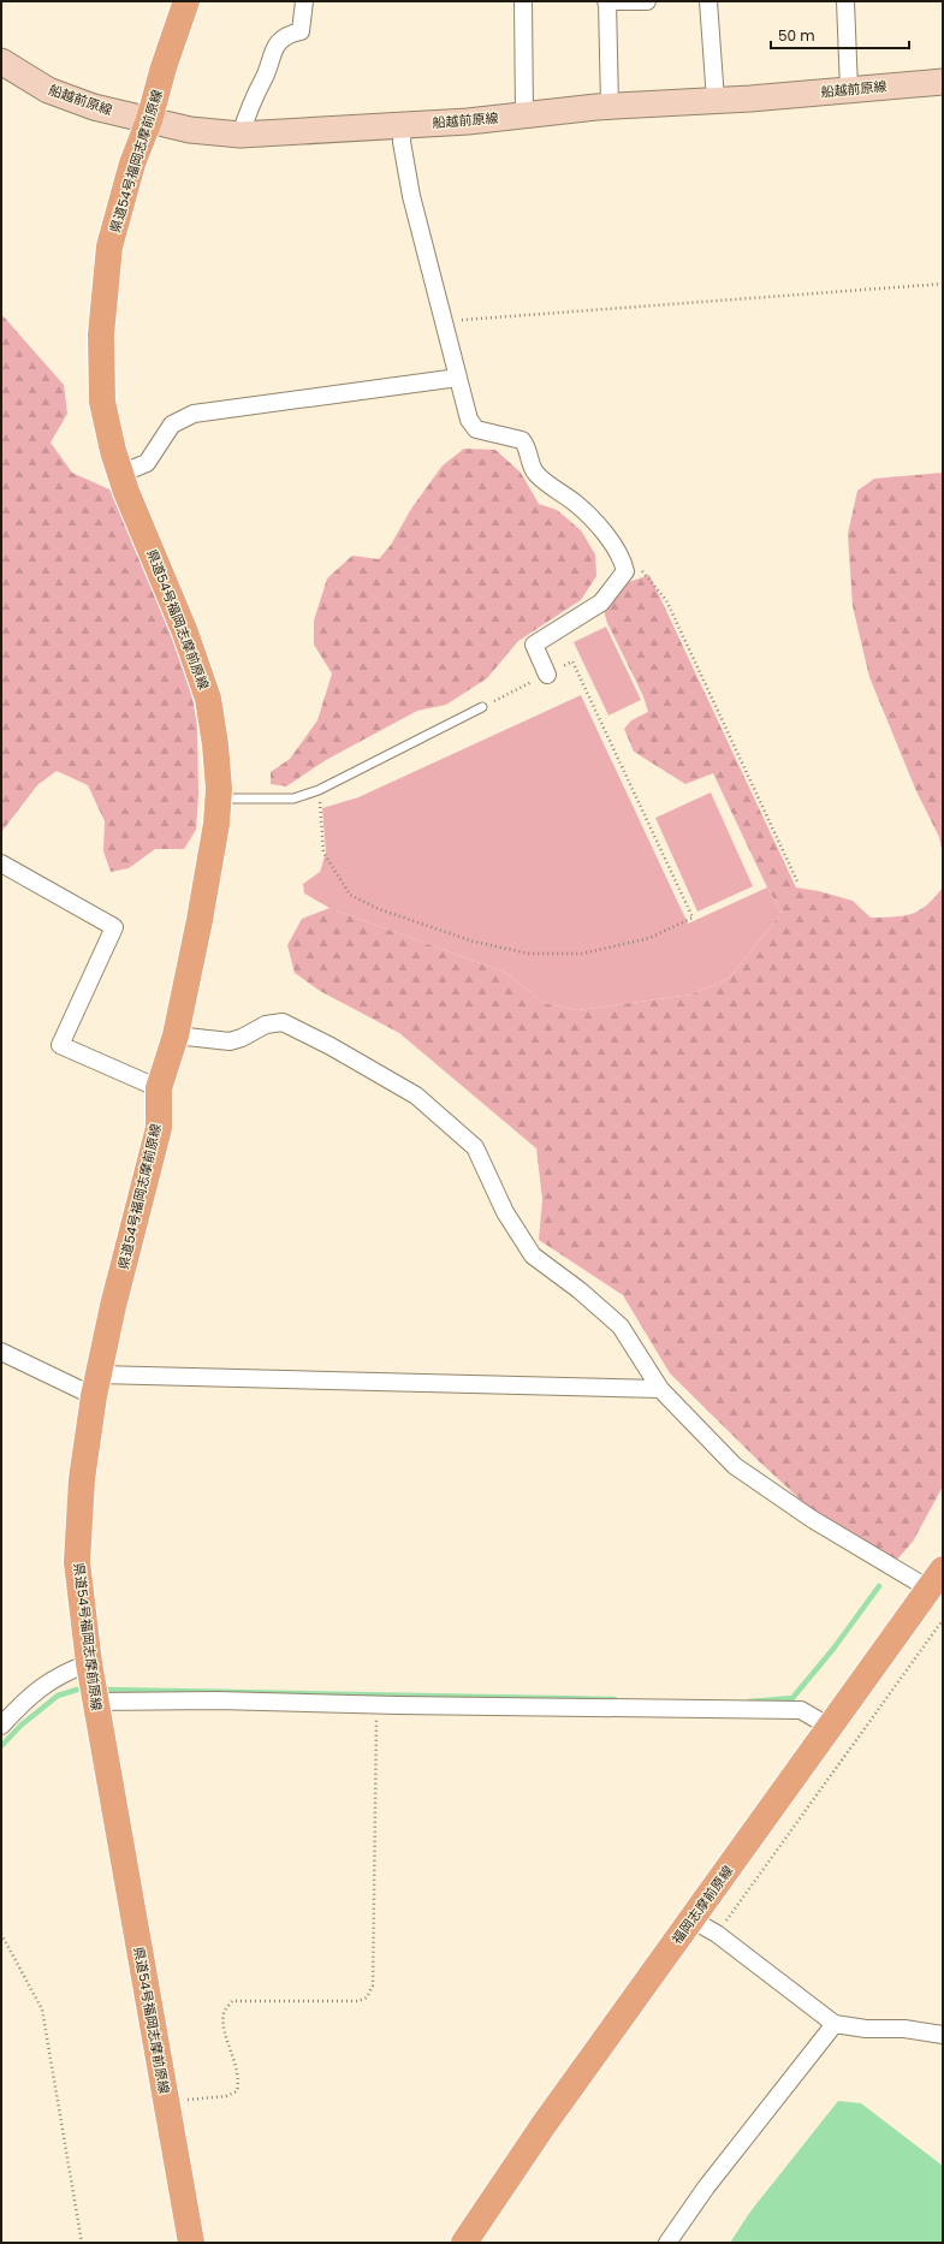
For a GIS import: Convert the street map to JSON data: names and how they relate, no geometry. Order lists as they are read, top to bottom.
{
  "streets": {
    "main road": ["船越前原線", "県道54号福岡志摩前原線", "福岡志摩前原線"]
  },
  "crossings": [
    ["船越前原線", "県道54号福岡志摩前原線"]
  ],
  "scale_bar": "50 m"
}
